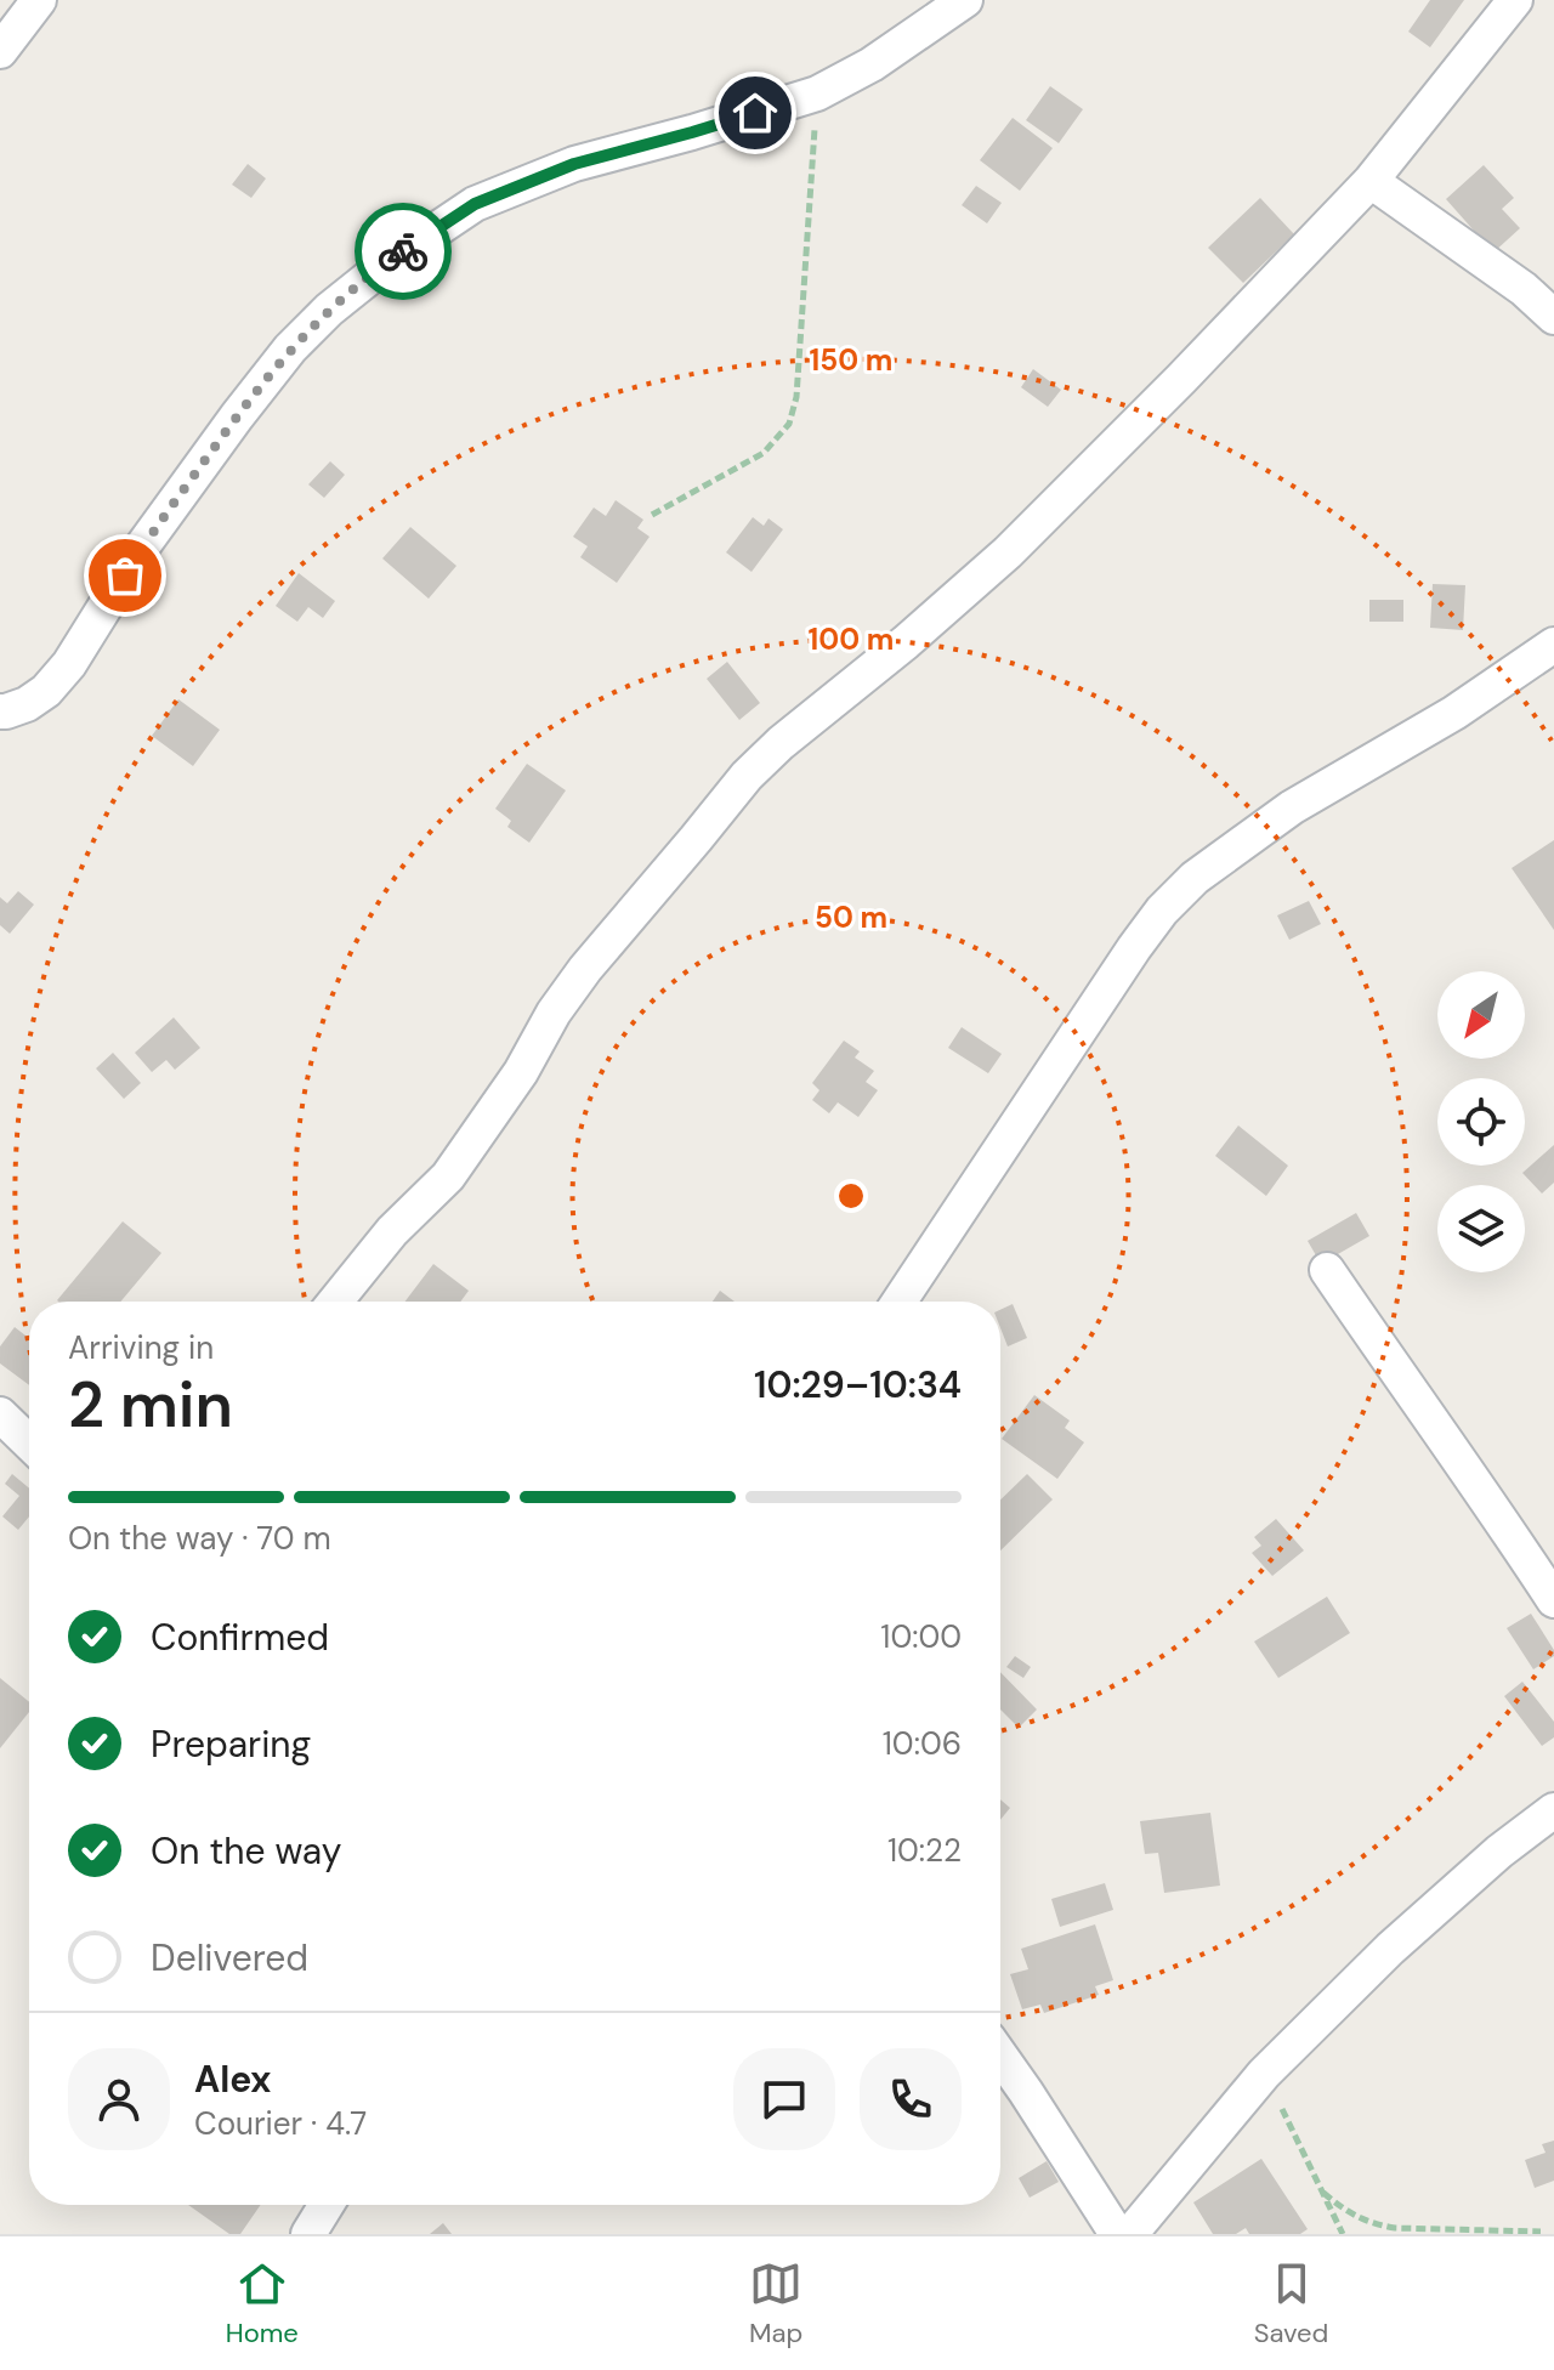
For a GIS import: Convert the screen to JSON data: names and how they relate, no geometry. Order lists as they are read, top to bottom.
{
  "north": "bottom left",
  "page": {
    "heading": ["2 min", "Arriving in", "10:29–10:34"],
    "panel": ["Alex", "Courier · 4.7"],
    "bar": "On the way · 70 m",
    "list": [
      ["Confirmed", "10:00"],
      ["Preparing", "10:06"],
      ["On the way", "10:22"],
      "Delivered"
    ],
    "tabs": ["Home", "Map", "Saved"]
  },
  "rings": ["150 m", "100 m", "50 m"]
}
